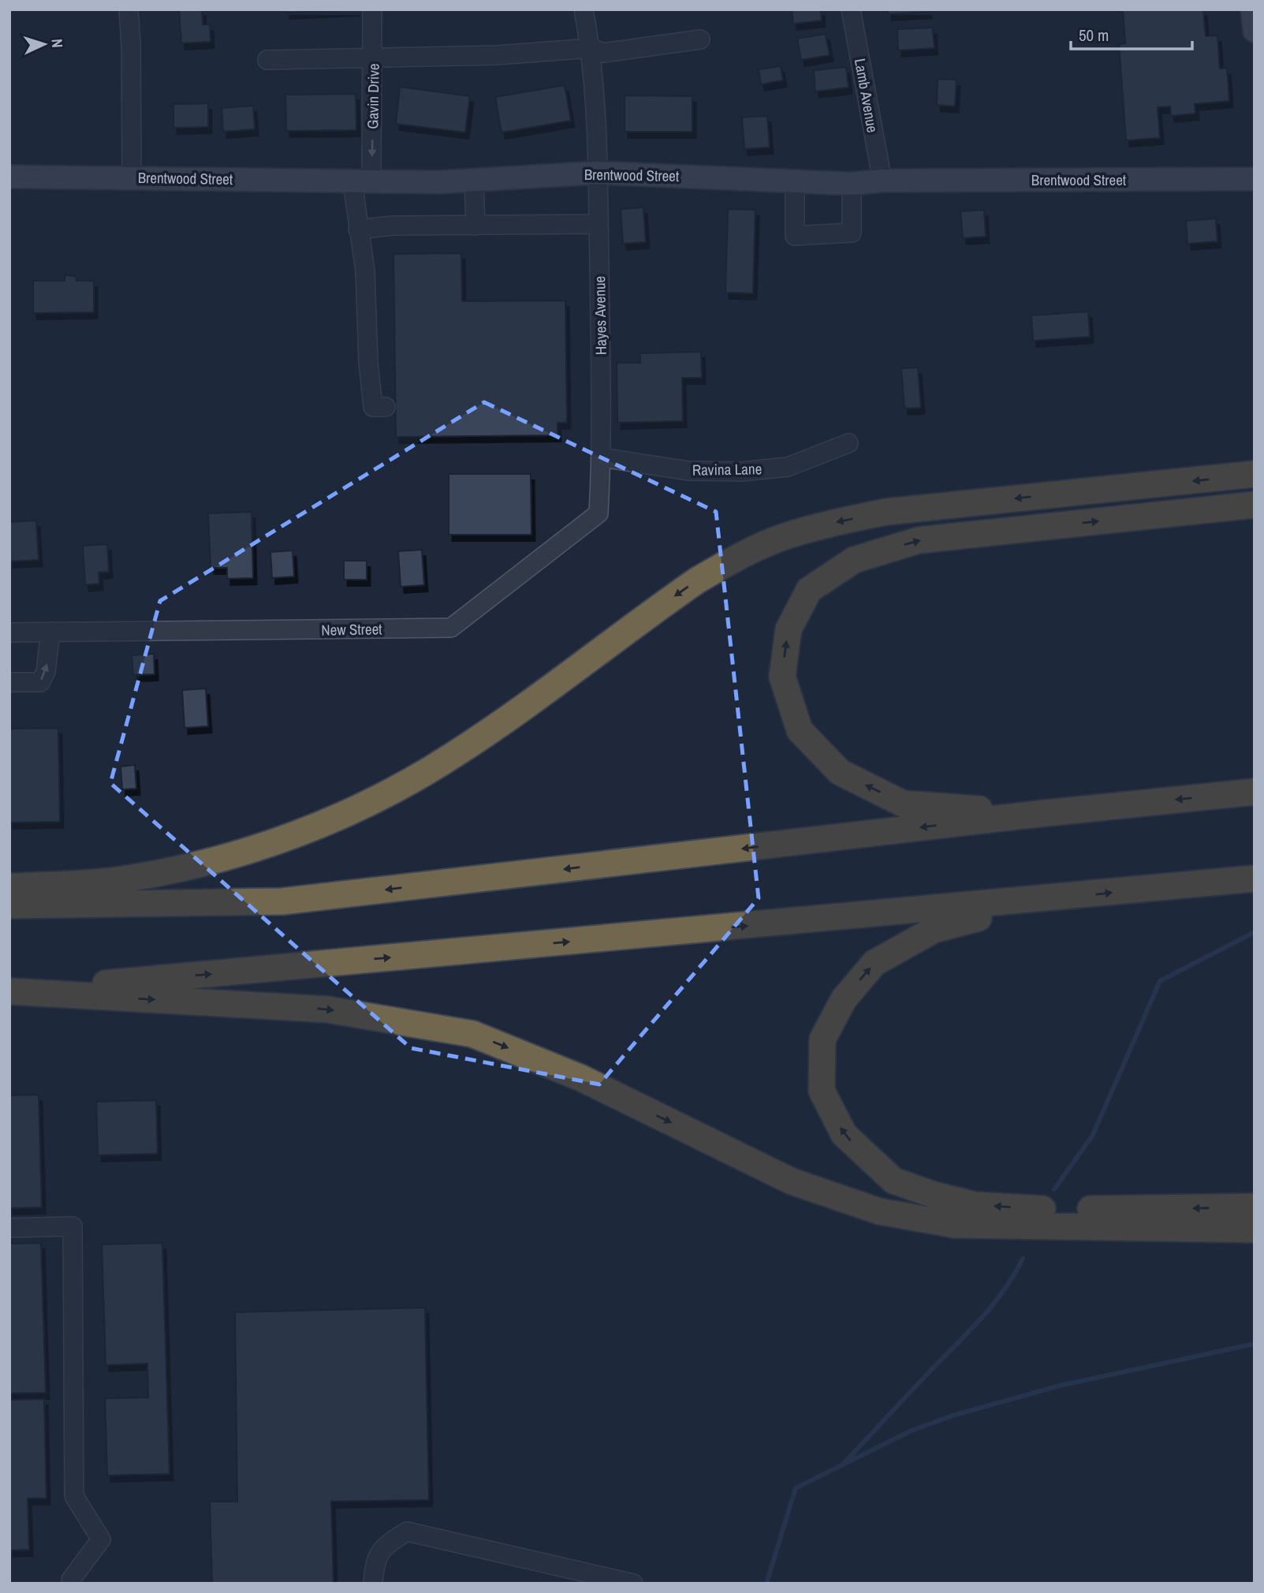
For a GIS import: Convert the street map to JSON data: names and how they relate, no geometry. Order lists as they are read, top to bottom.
{
  "streets": {
    "main road": ["Brentwood Street"],
    "street": [
      "Lamb Avenue",
      "Gavin Drive",
      "Hayes Avenue",
      "Ravina Lane",
      "New Street"
    ]
  },
  "crossings": [
    ["Lamb Avenue", "Brentwood Street"],
    ["Gavin Drive", "Brentwood Street"],
    ["Brentwood Street", "Hayes Avenue"],
    ["Hayes Avenue", "Ravina Lane"],
    ["Hayes Avenue", "New Street"],
    ["Ravina Lane", "New Street"]
  ],
  "scale_bar": "50 m",
  "north": "right"
}
